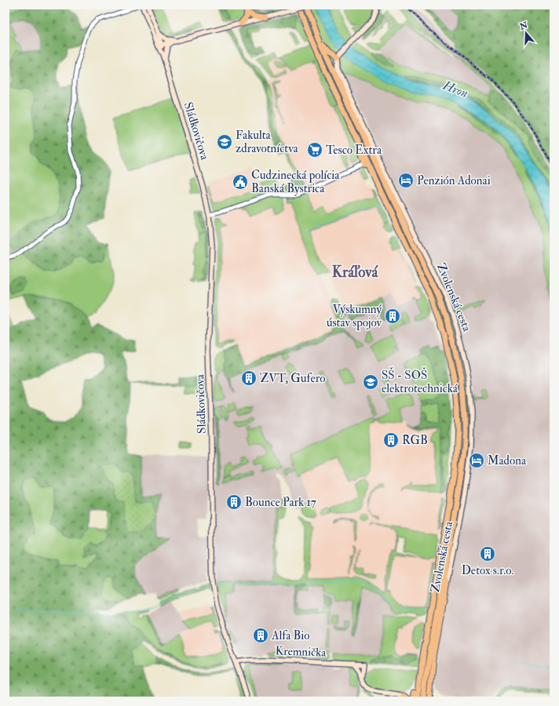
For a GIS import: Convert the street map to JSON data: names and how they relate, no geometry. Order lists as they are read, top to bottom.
{
  "streets": {
    "main road": ["Sládkovičova", "Zvolenská cesta", "Kremnička"]
  },
  "crossings": [
    ["Sládkovičova", "Kremnička"]
  ],
  "districts": ["Kráľová"],
  "water": ["Hron"],
  "places": {
    "school or university": ["Fakulta zdravotníctva", "SŠ - SOŠ elektrotechnická"],
    "supermarket": ["Tesco Extra"],
    "hotel": ["Penzión Adonai", "Madona"],
    "public building": ["Cudzinecká polícia Banská Bystrica"],
    "building": [
      "Výskumný ústav spojov",
      "ZVT, Gufero",
      "RGB",
      "Bounce Park 17",
      "Detox s.r.o.",
      "Alfa Bio"
    ]
  },
  "north": "top"
}
